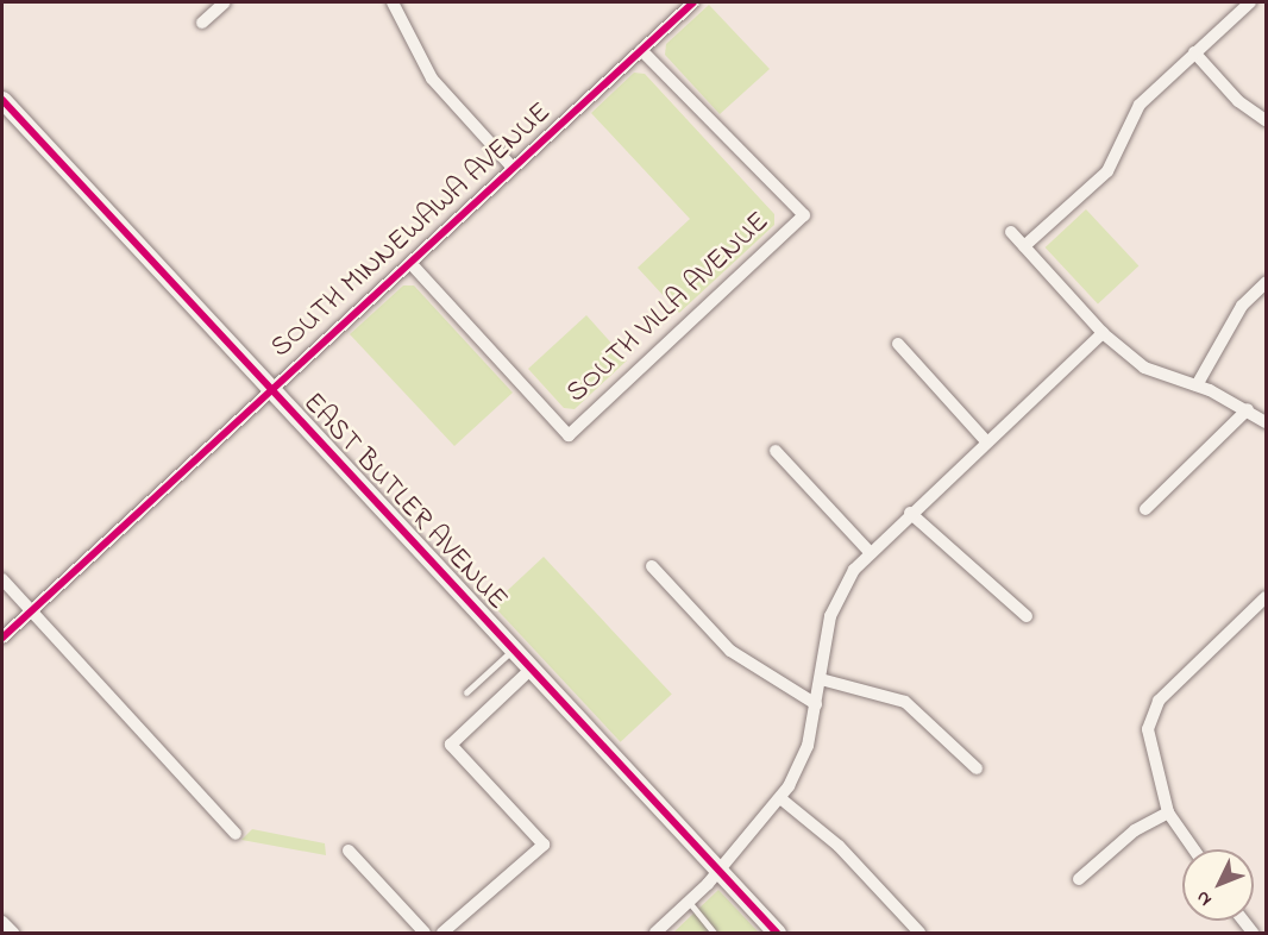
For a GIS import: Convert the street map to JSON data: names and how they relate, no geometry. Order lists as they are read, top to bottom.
{
  "streets": {
    "street": ["SOUTH MINNEWAWA AVENUE", "SOUTH VILLA AVENUE", "EAST BUTLER AVENUE"]
  },
  "crossings": [
    ["SOUTH MINNEWAWA AVENUE", "SOUTH VILLA AVENUE"],
    ["SOUTH MINNEWAWA AVENUE", "EAST BUTLER AVENUE"]
  ],
  "north": "bottom left"
}
